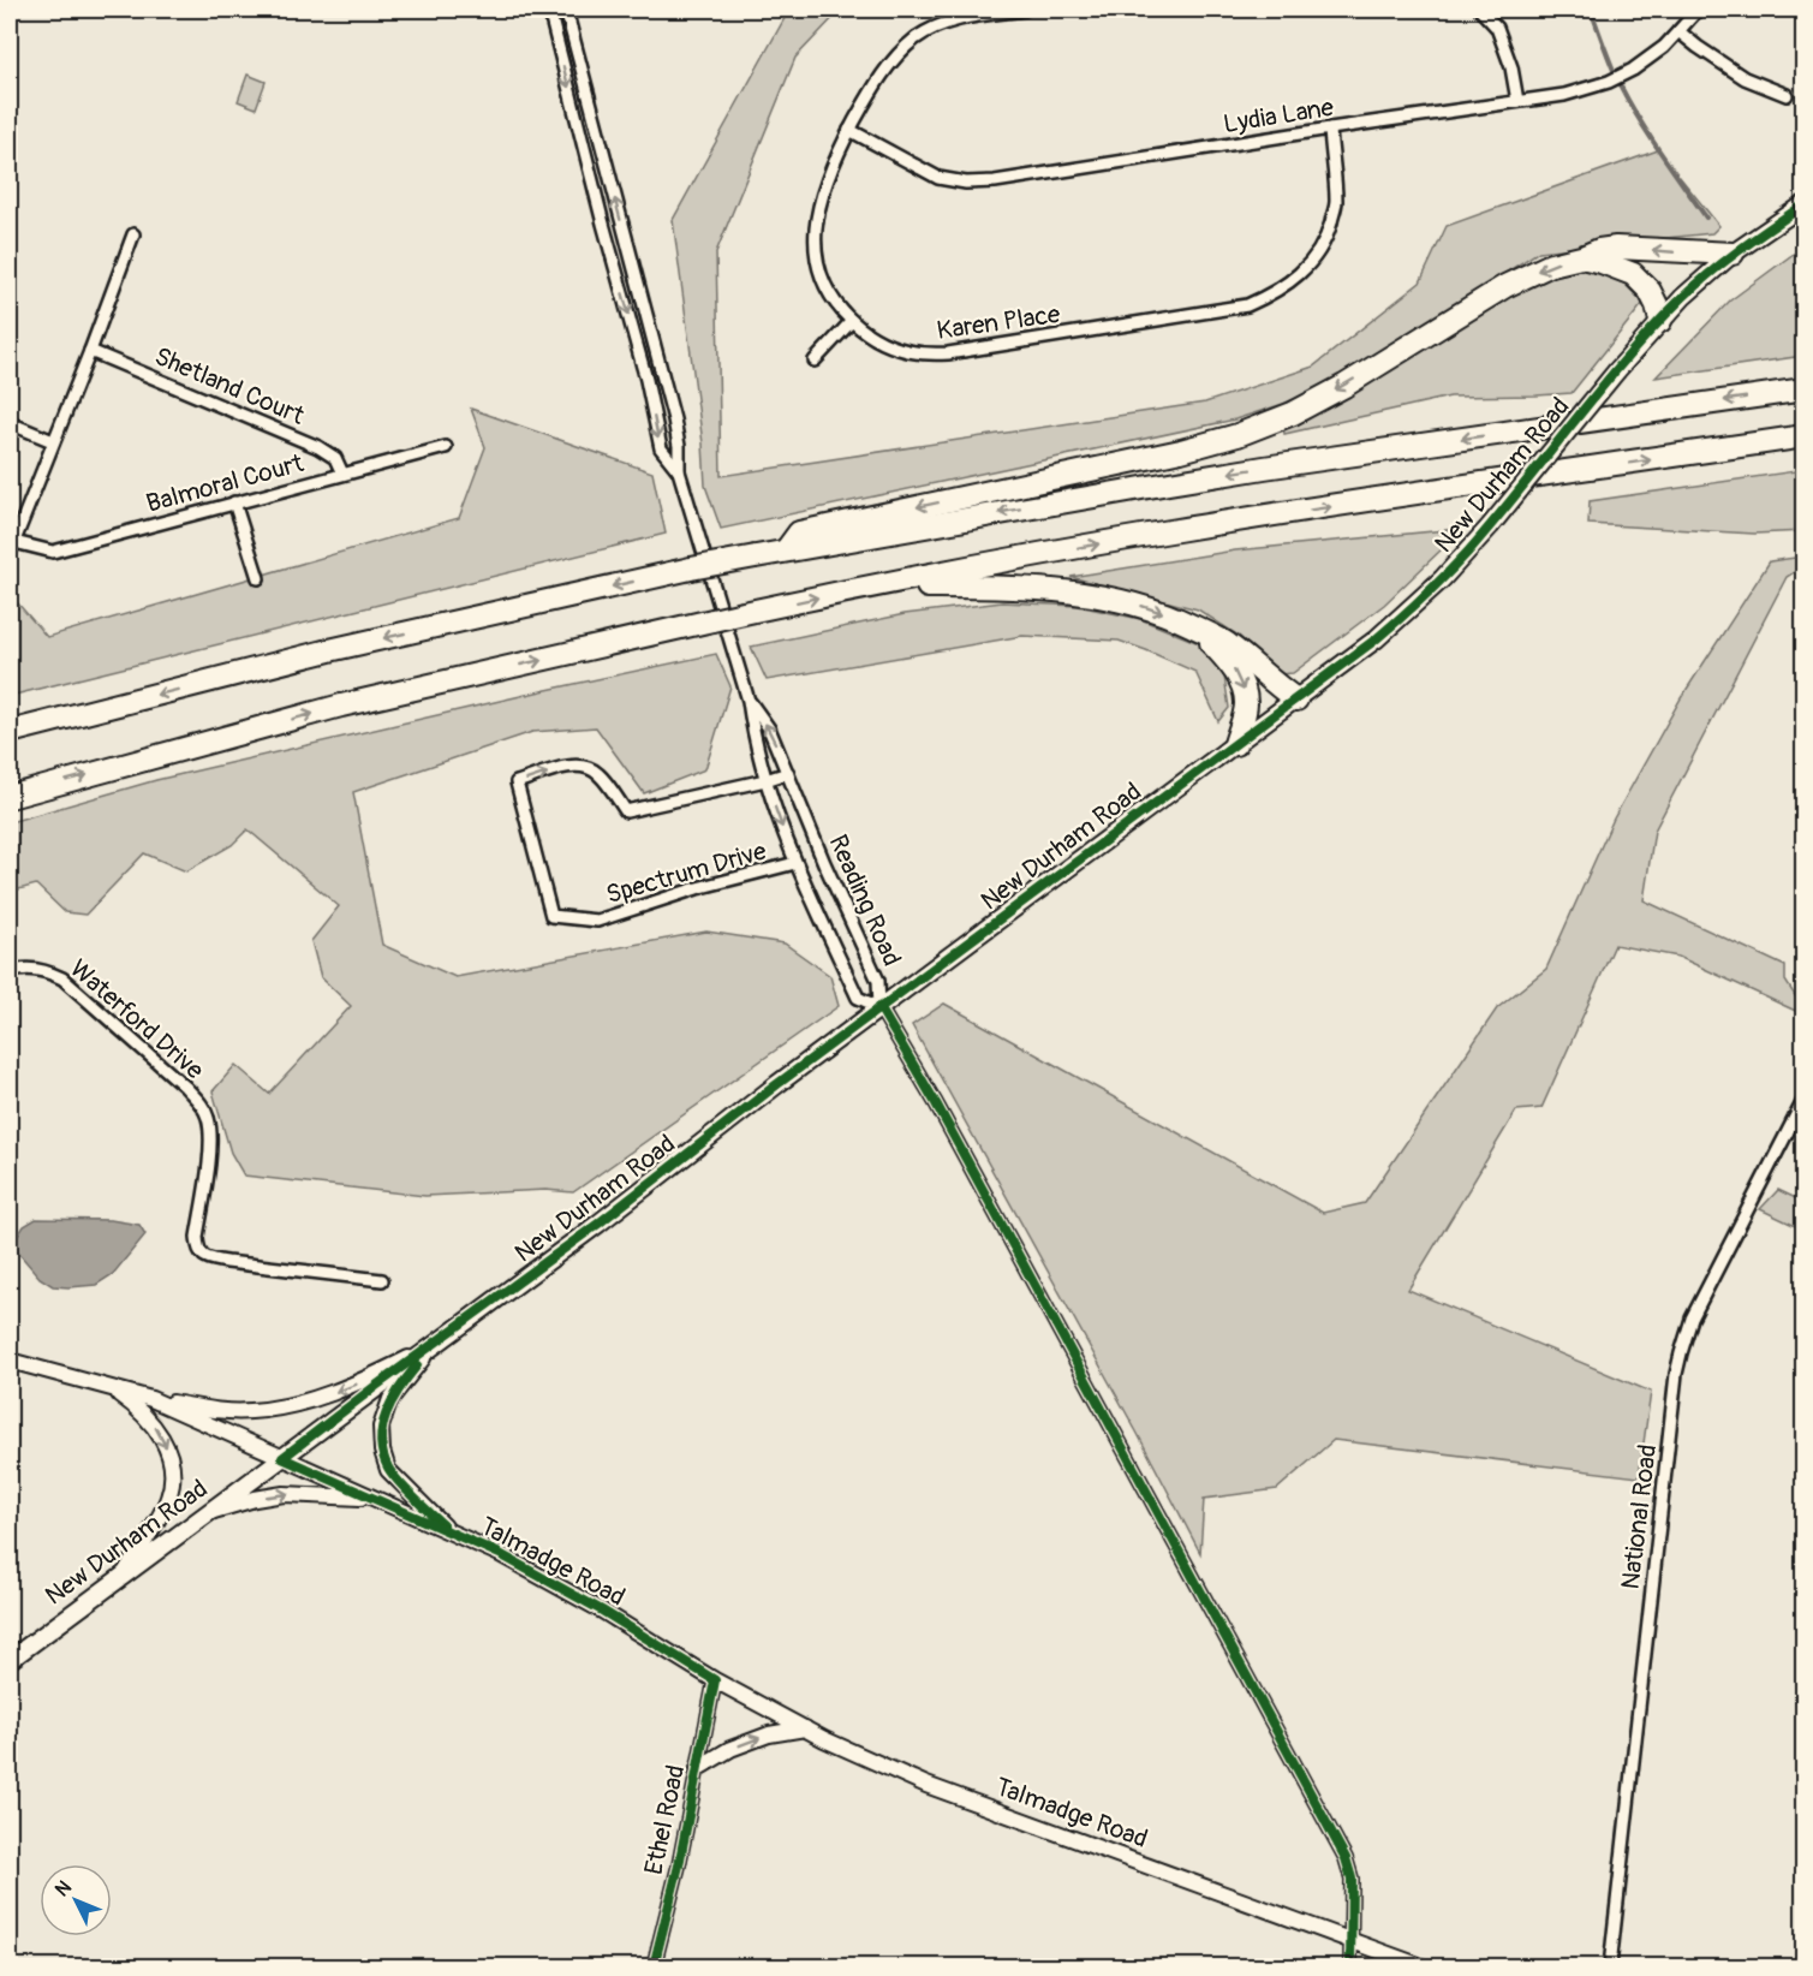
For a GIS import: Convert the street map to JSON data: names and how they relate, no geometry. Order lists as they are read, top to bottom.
{
  "streets": {
    "main road": ["New Durham Road"],
    "street": [
      "Lydia Lane",
      "Karen Place",
      "Shetland Court",
      "Balmoral Court",
      "Spectrum Drive",
      "Reading Road",
      "Waterford Drive",
      "National Road",
      "Talmadge Road",
      "Ethel Road"
    ]
  },
  "crossings": [
    ["Lydia Lane", "Karen Place"],
    ["Shetland Court", "Balmoral Court"],
    ["New Durham Road", "Reading Road"],
    ["New Durham Road", "Talmadge Road"],
    ["Spectrum Drive", "Reading Road"],
    ["Talmadge Road", "Ethel Road"]
  ],
  "north": "top left"
}
